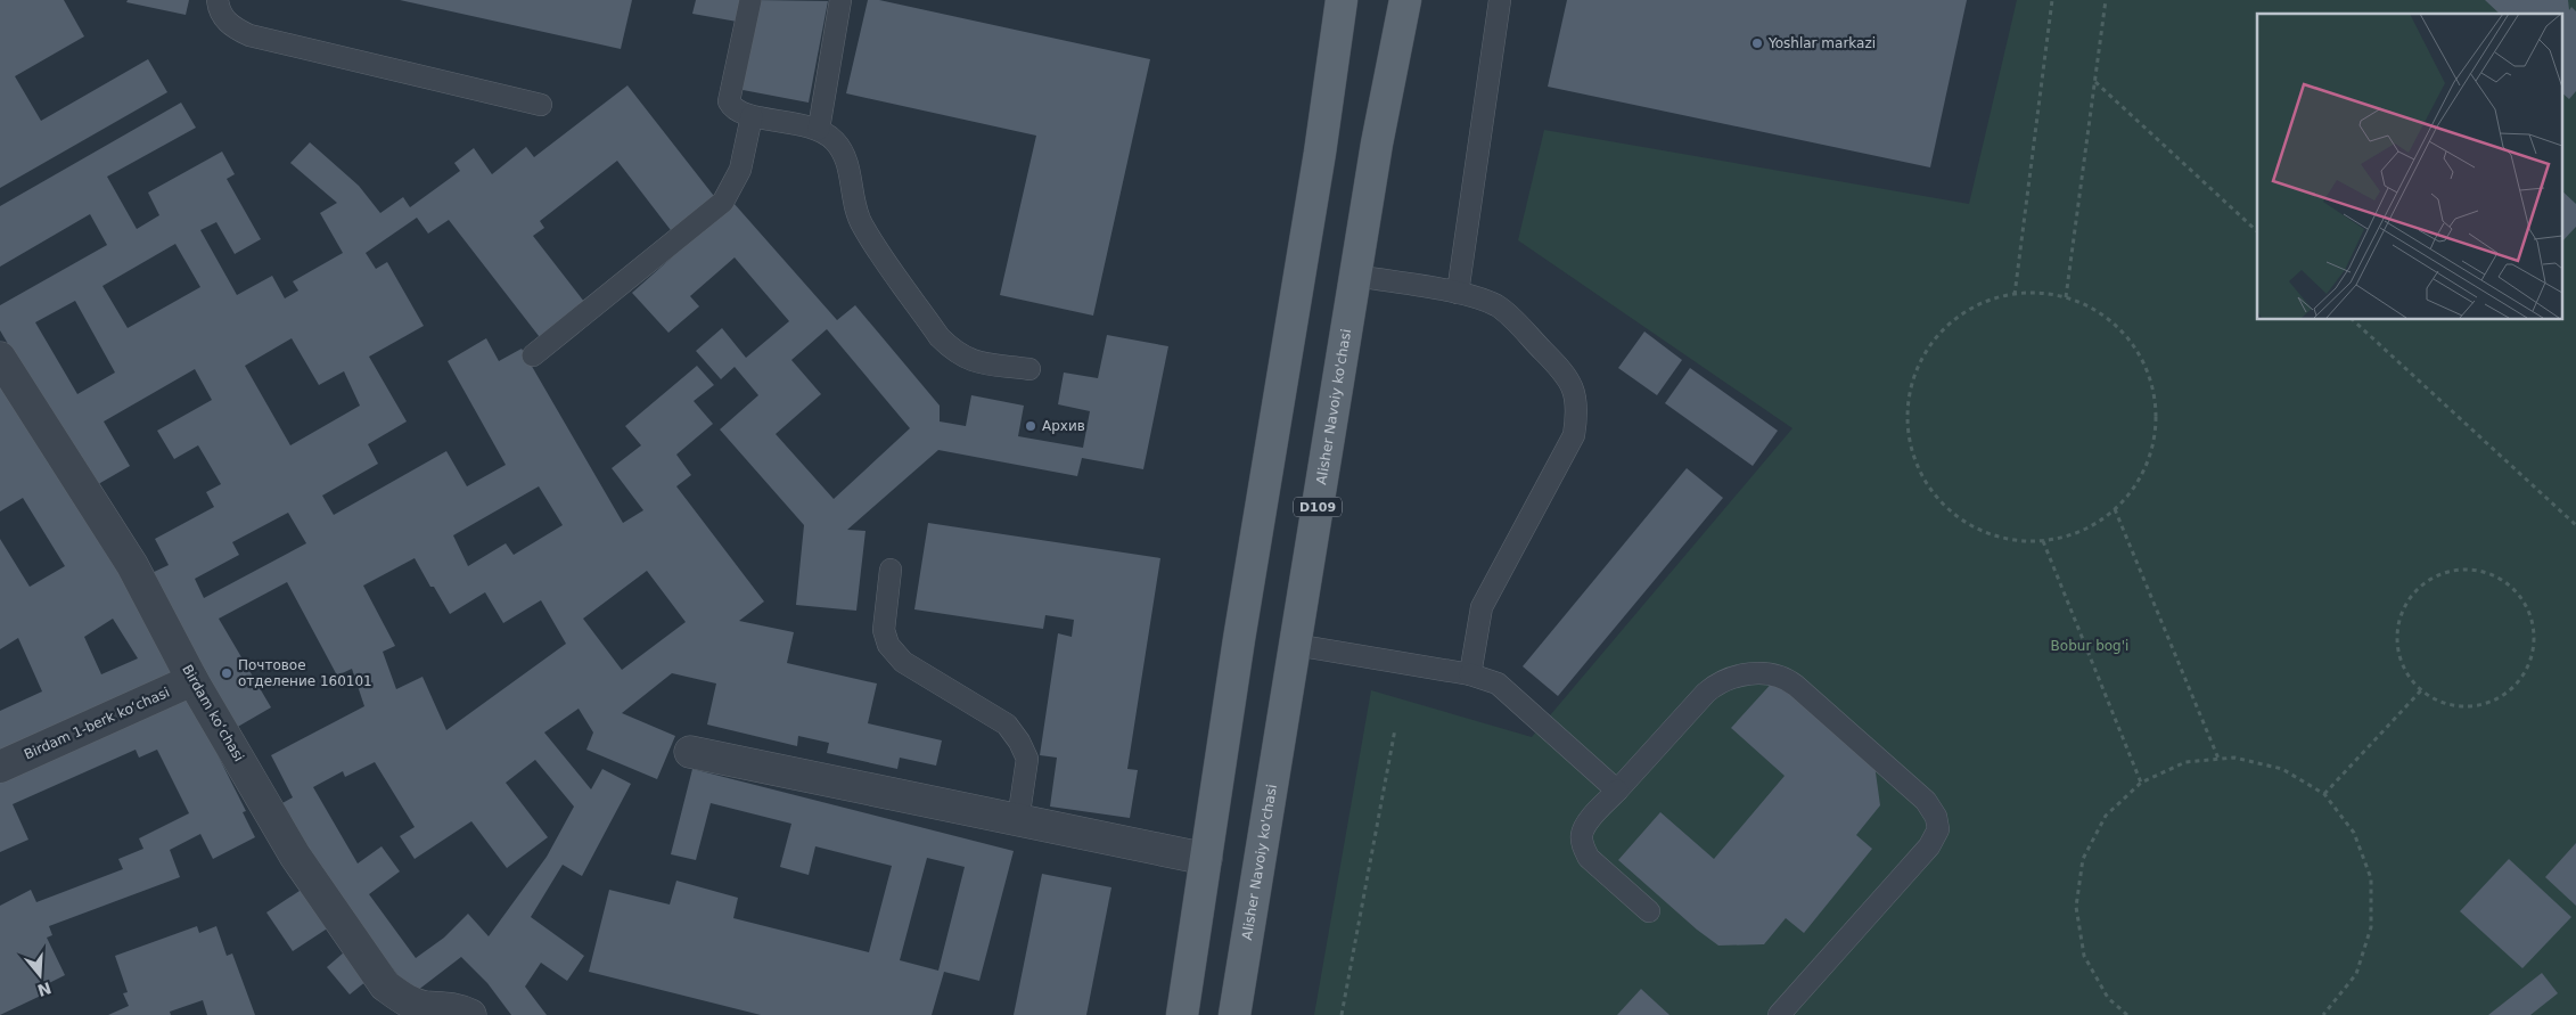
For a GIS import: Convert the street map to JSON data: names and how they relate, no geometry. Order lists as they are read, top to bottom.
{
  "streets": {
    "main road": ["Alisher Navoiy ko'chasi", "D109"],
    "street": ["Birdam koʻchasi", "Birdam 1-berk koʻchasi"]
  },
  "crossings": [
    ["Birdam koʻchasi", "Birdam 1-berk koʻchasi"]
  ],
  "parks": ["Bobur bog'i"],
  "places": ["Yoshlar markazi", "Архив", "Почтовое отделение 160101"],
  "north": "bottom"
}
